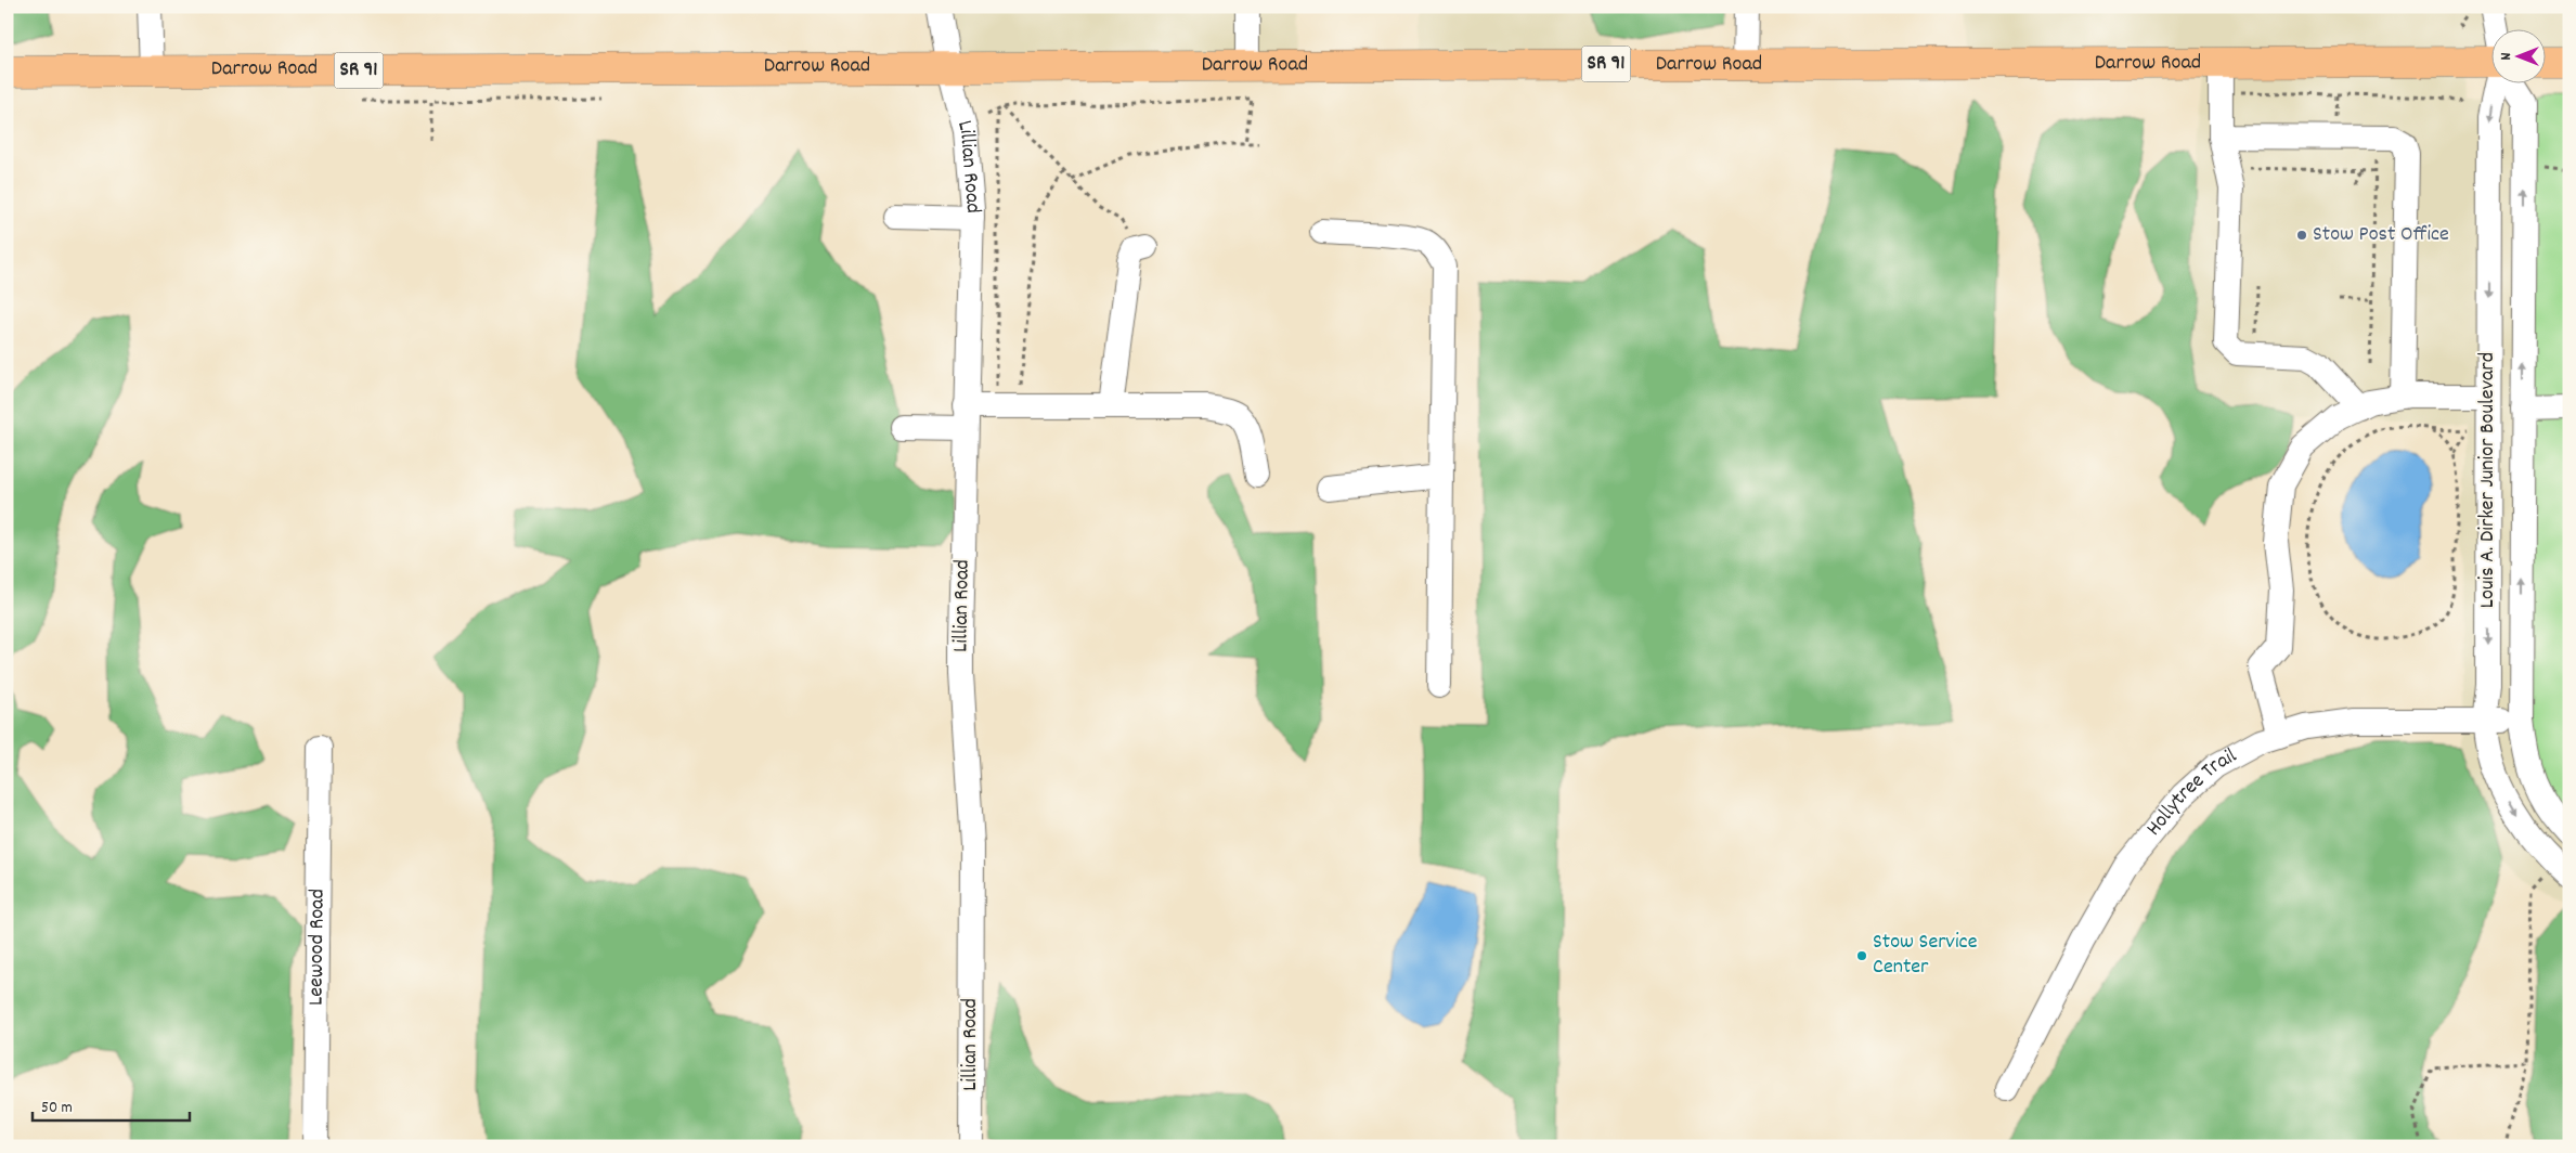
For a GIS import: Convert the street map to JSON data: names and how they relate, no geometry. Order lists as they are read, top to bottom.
{
  "streets": {
    "main road": ["Darrow Road", "SR 91"],
    "street": [
      "Lillian Road",
      "Louis A. Dirker Junior Boulevard",
      "Hollytree Trail",
      "Leewood Road"
    ]
  },
  "crossings": [
    ["Darrow Road", "Lillian Road"],
    ["Louis A. Dirker Junior Boulevard", "Hollytree Trail"]
  ],
  "places": ["Stow Post Office", "Stow Service Center"],
  "scale_bar": "50 m",
  "north": "left"
}
